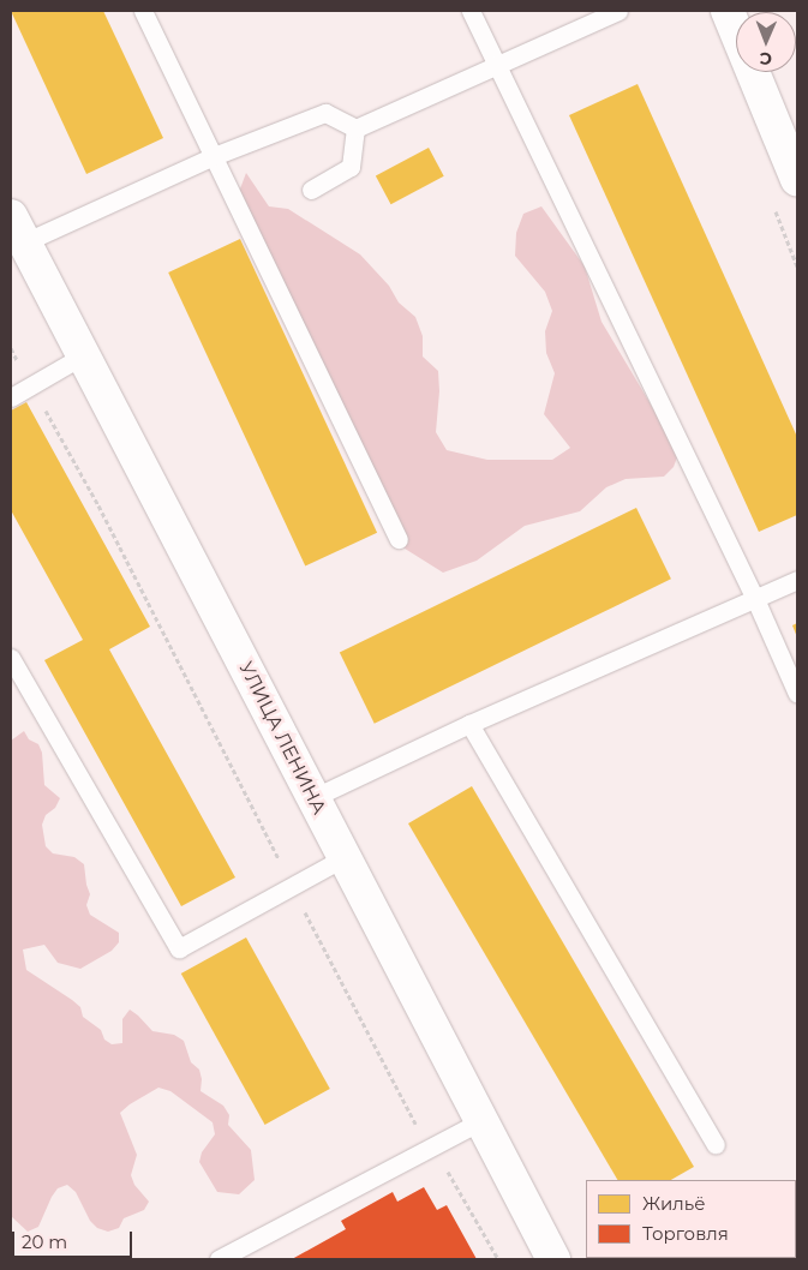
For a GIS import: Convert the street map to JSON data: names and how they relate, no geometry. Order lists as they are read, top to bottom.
{
  "streets": {
    "street": ["УЛИЦА ЛЕНИНА"]
  },
  "legend": ["Жильё", "Торговля"],
  "scale_bar": "20 m",
  "north": "bottom"
}
